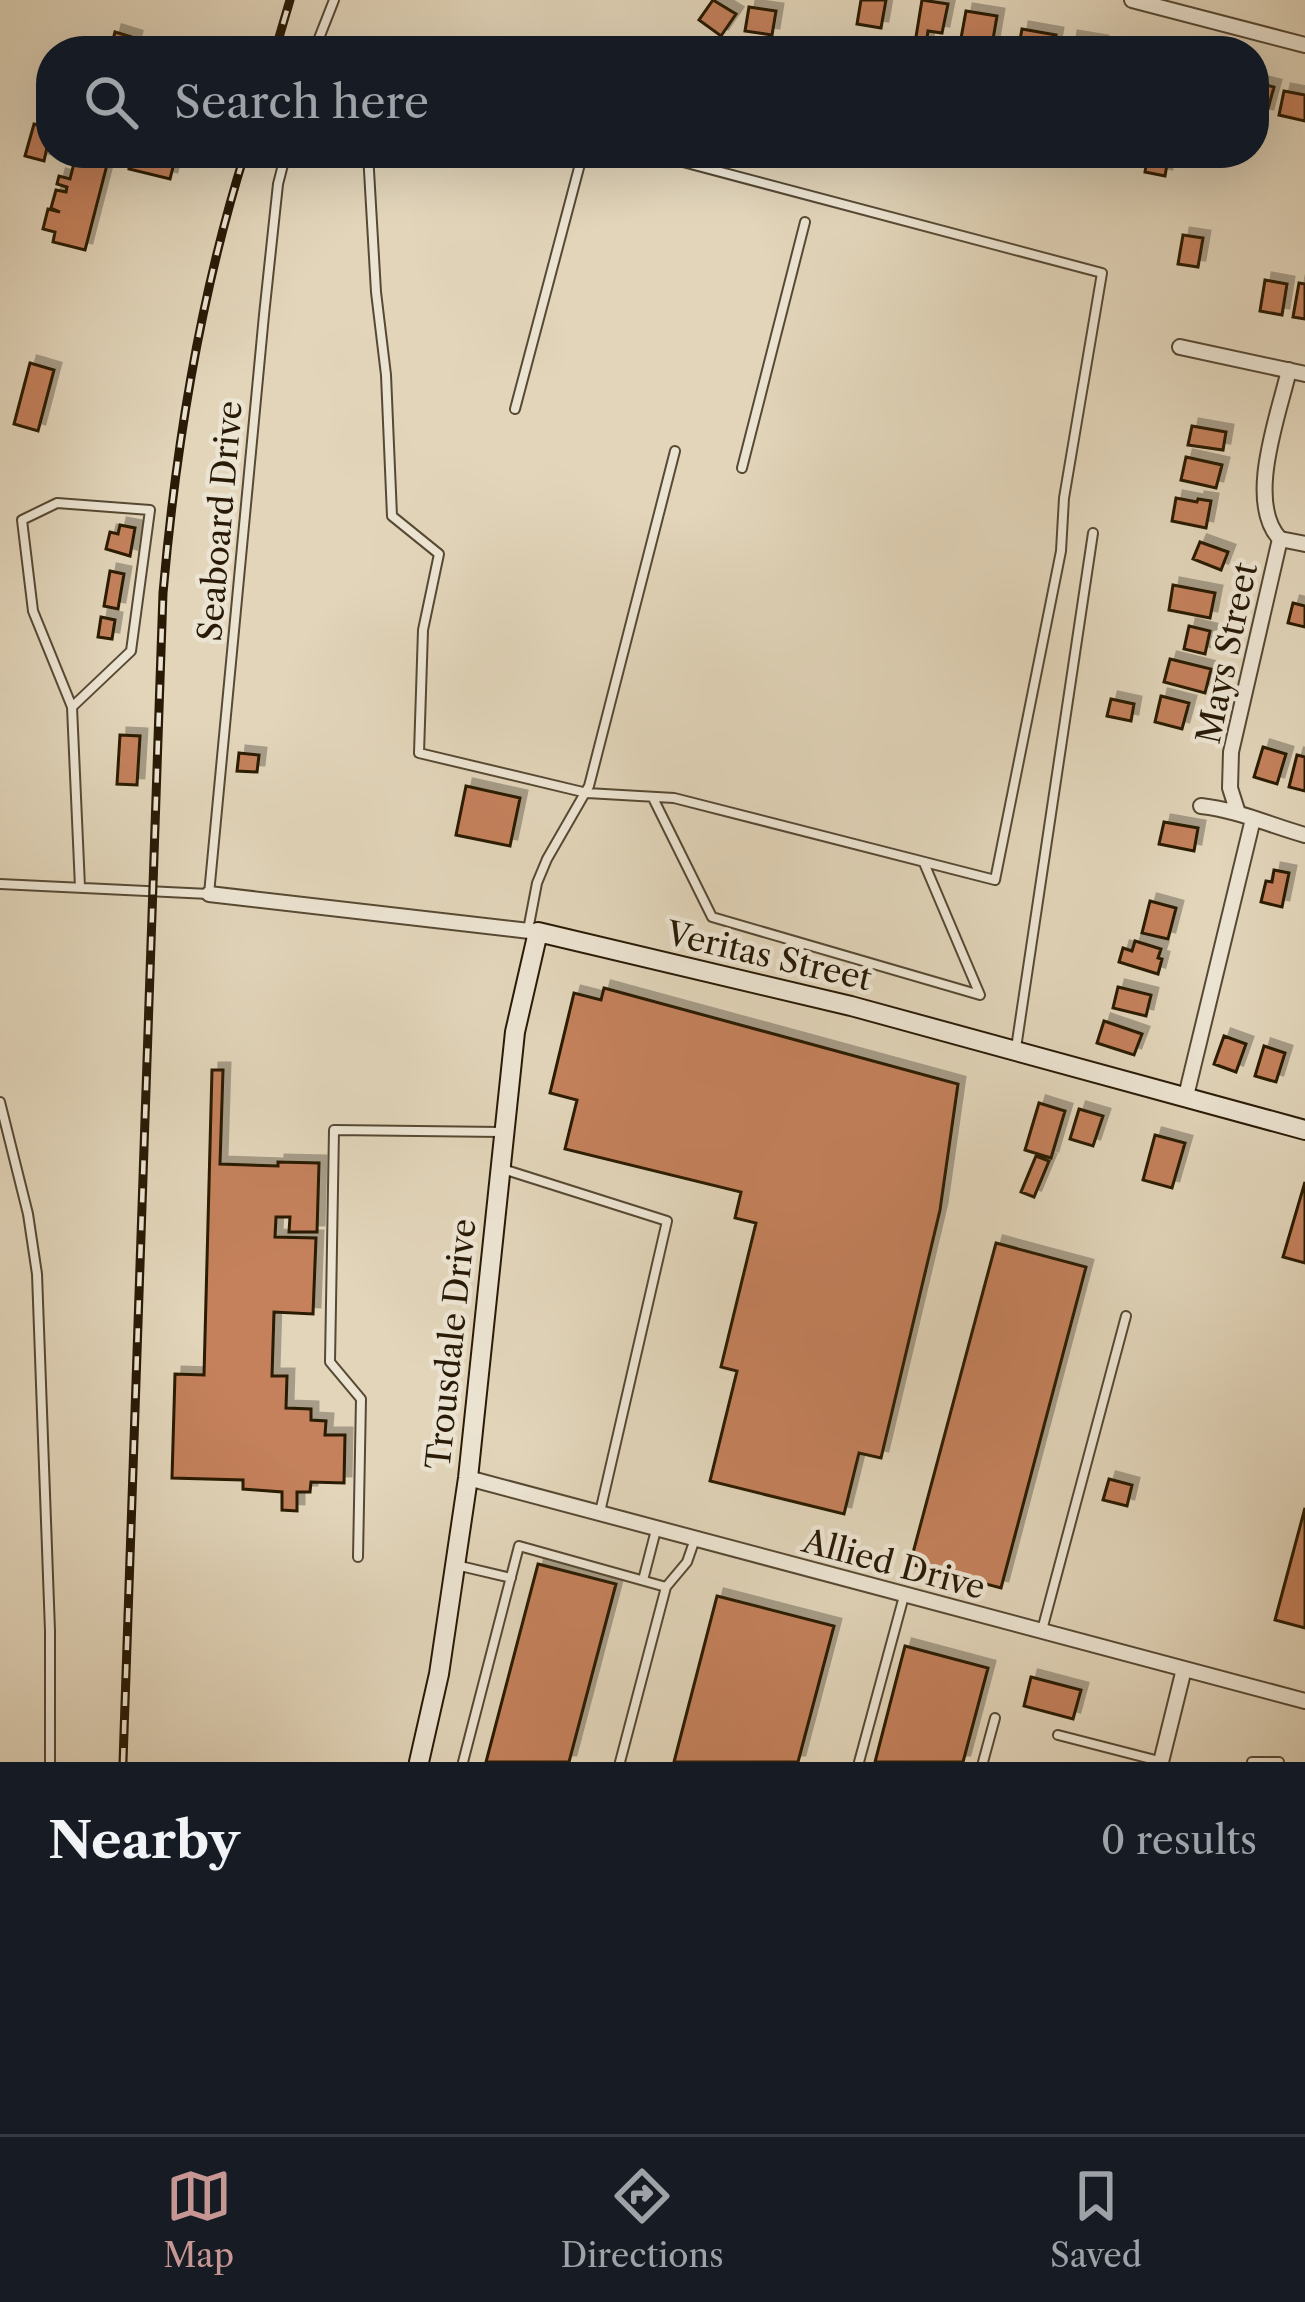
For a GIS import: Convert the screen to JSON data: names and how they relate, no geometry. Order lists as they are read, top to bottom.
{
  "streets": {
    "street": [
      "Mays Street",
      "Veritas Street",
      "Trousdale Drive",
      "Allied Drive"
    ],
    "lane": ["Seaboard Drive"]
  },
  "crossings": [
    ["Seaboard Drive", "Veritas Street"],
    ["Veritas Street", "Trousdale Drive"],
    ["Trousdale Drive", "Allied Drive"]
  ],
  "page": {
    "search": "Search here",
    "heading": ["Nearby", "0 results"],
    "nav": ["Map", "Directions", "Saved"]
  }
}
